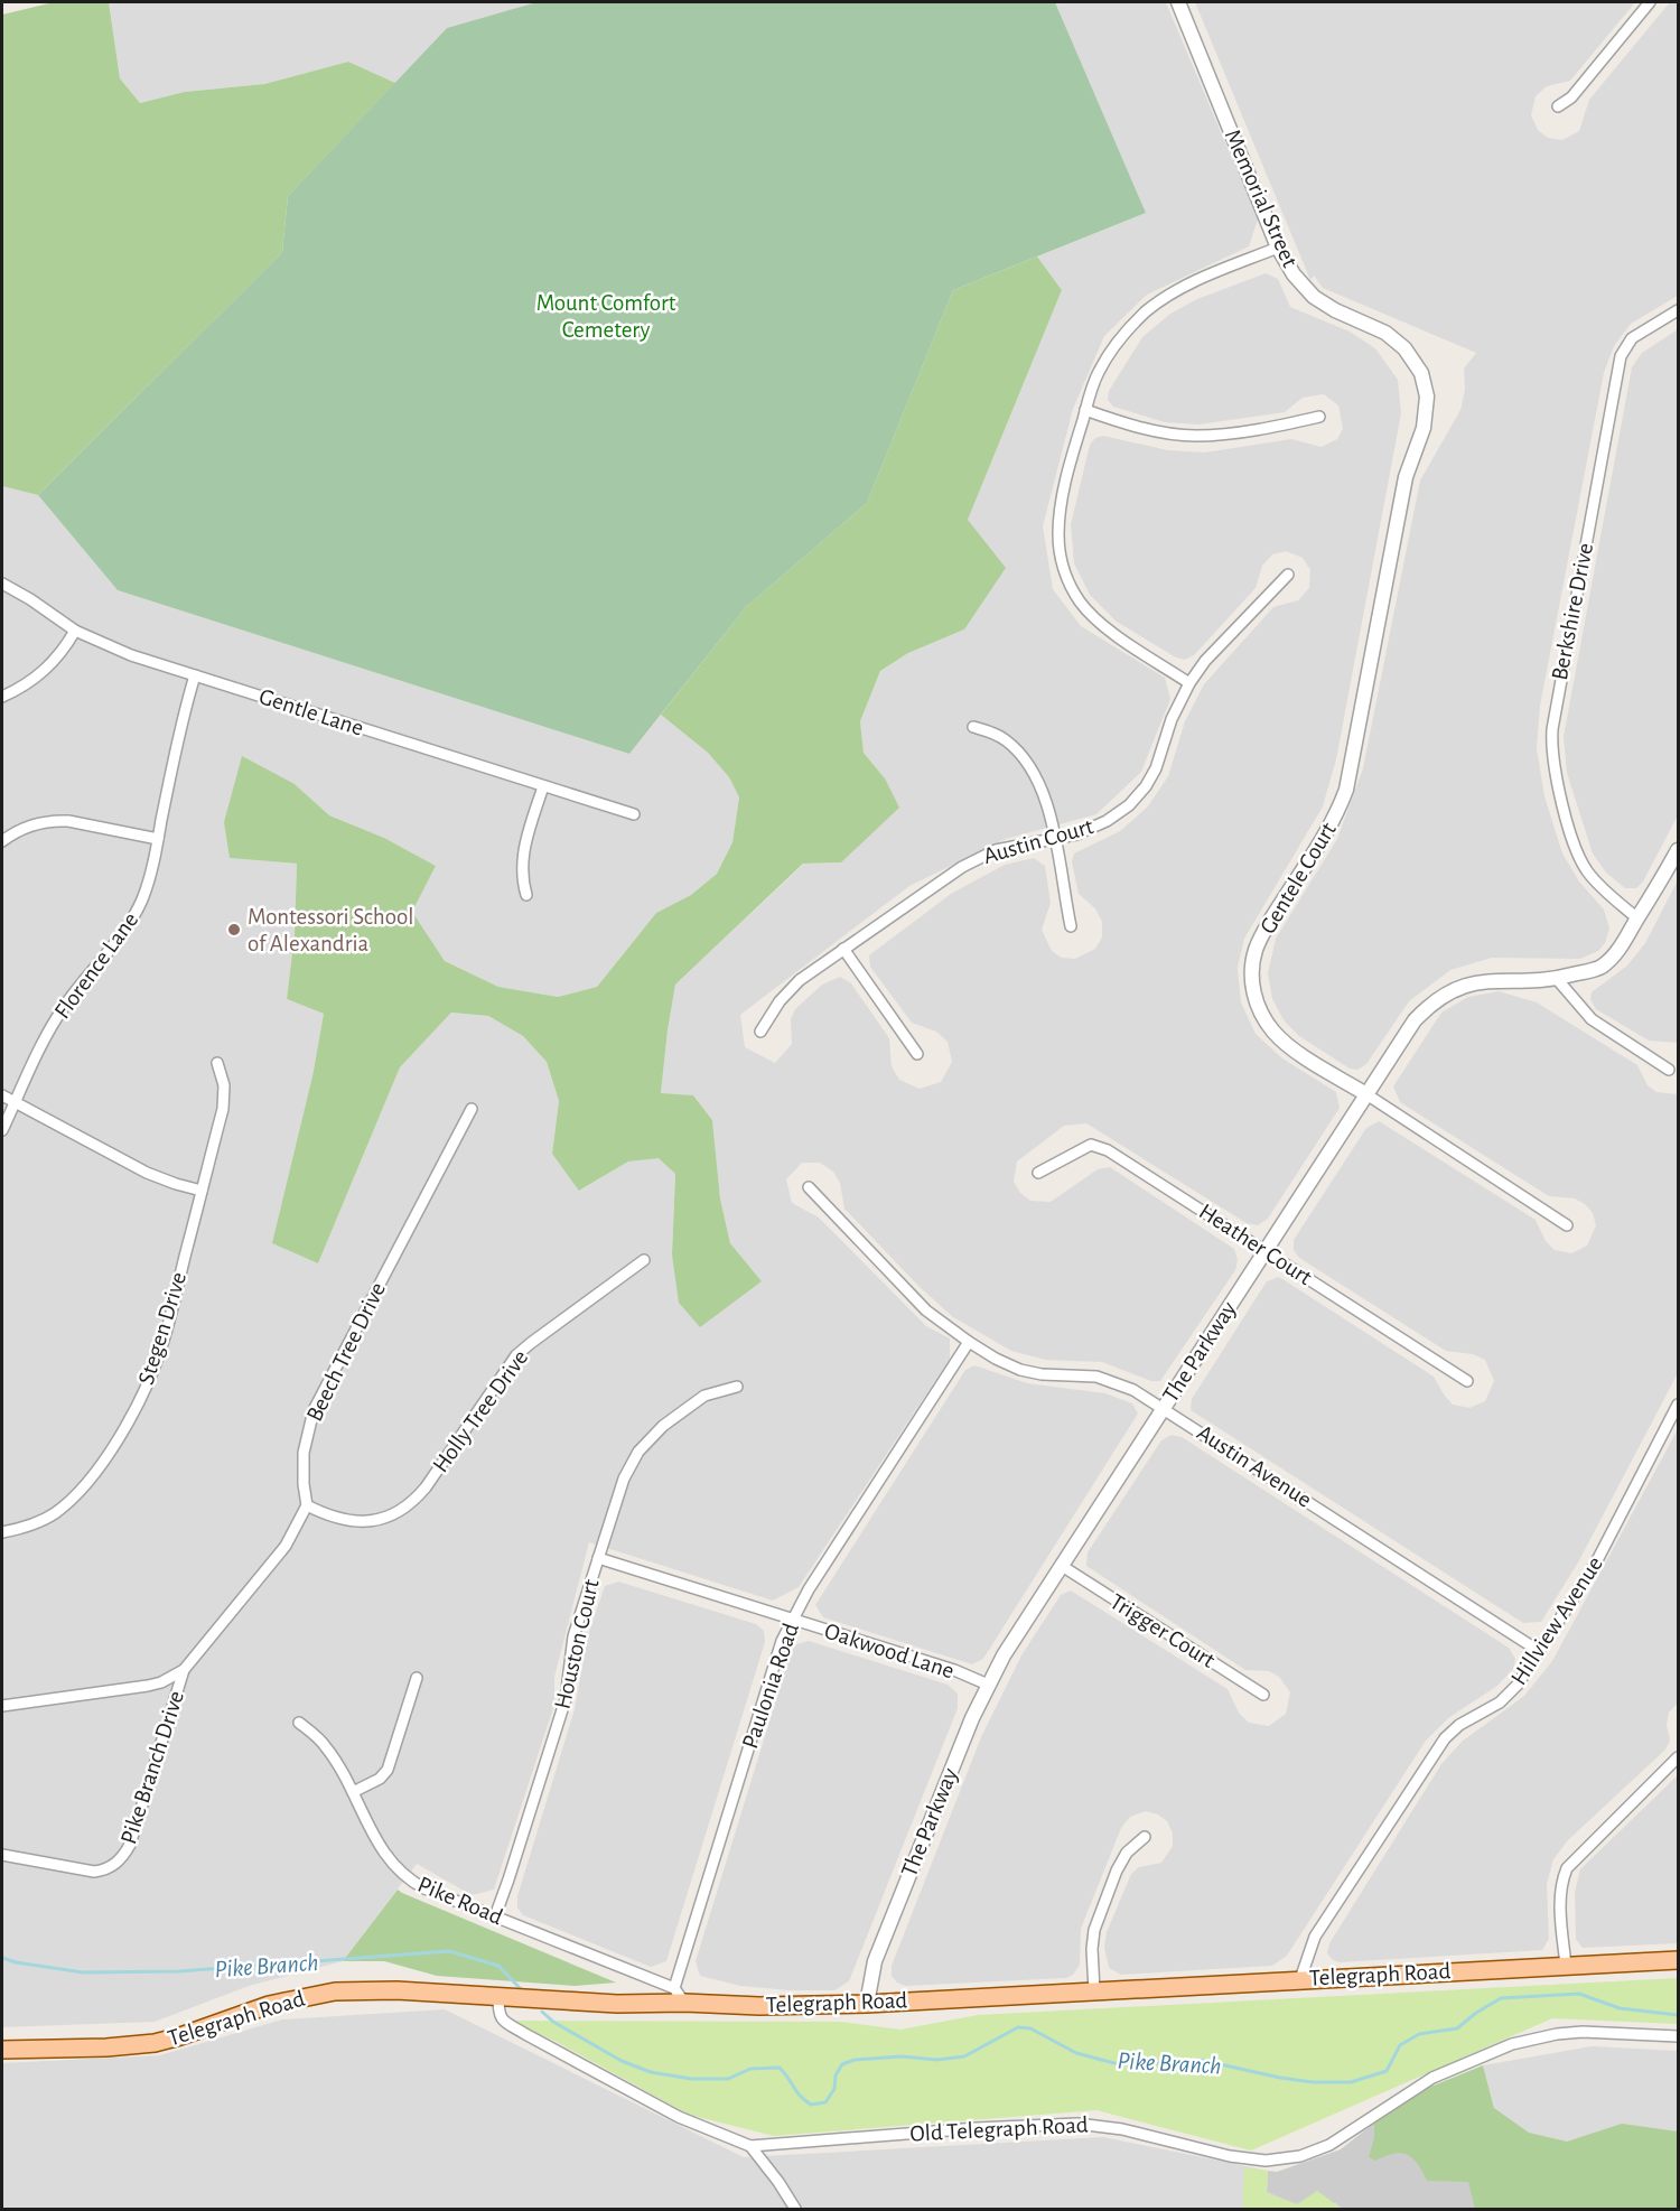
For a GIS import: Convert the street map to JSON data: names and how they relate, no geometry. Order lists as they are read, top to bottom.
{
  "streets": {
    "main road": ["Telegraph Road"],
    "street": [
      "Memorial Street",
      "Berkshire Drive",
      "Gentle Lane",
      "Austin Court",
      "Gentele Court",
      "Florence Lane",
      "Heather Court",
      "Stegen Drive",
      "Beech Tree Drive",
      "The Parkway",
      "Holly Tree Drive",
      "Austin Avenue",
      "Hillview Avenue",
      "Trigger Court",
      "Houston Court",
      "Oakwood Lane",
      "Paulonia Road",
      "Pike Branch Drive",
      "Pike Road",
      "Old Telegraph Road"
    ]
  },
  "crossings": [
    ["Memorial Street", "Gentele Court"],
    ["Berkshire Drive", "The Parkway"],
    ["Gentle Lane", "Florence Lane"],
    ["Gentele Court", "The Parkway"],
    ["Heather Court", "The Parkway"],
    ["Beech Tree Drive", "Holly Tree Drive"],
    ["The Parkway", "Austin Avenue"],
    ["The Parkway", "Trigger Court"],
    ["The Parkway", "Oakwood Lane"],
    ["The Parkway", "Telegraph Road"],
    ["Austin Avenue", "Hillview Avenue"],
    ["Austin Avenue", "Paulonia Road"],
    ["Hillview Avenue", "Telegraph Road"],
    ["Houston Court", "Oakwood Lane"],
    ["Houston Court", "Pike Road"],
    ["Oakwood Lane", "Paulonia Road"],
    ["Paulonia Road", "Pike Road"],
    ["Telegraph Road", "Old Telegraph Road"]
  ],
  "water": ["Pike Branch"],
  "parks": ["Mount Comfort Cemetery"],
  "places": ["Montessori School of Alexandria"]
}
